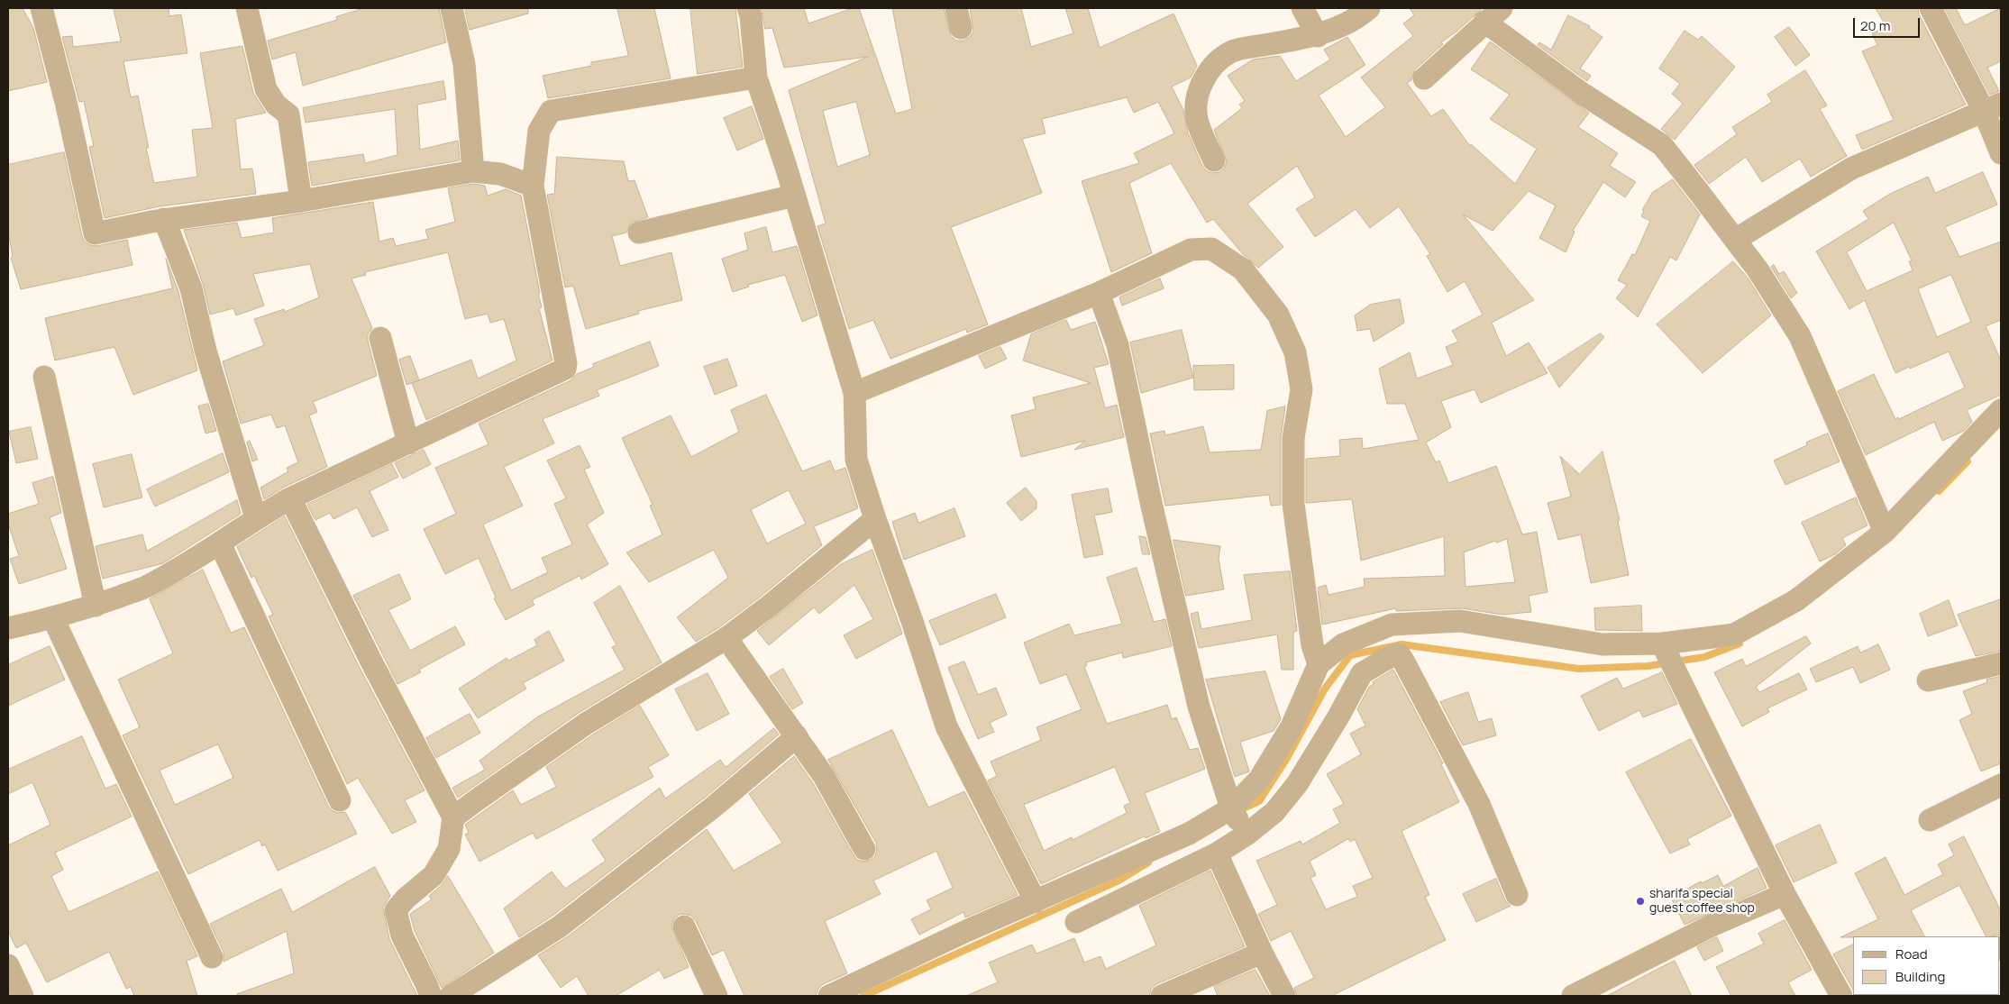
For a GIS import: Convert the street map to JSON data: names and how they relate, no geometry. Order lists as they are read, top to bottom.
{
  "places": ["sharifa special guest coffee shop"],
  "legend": ["Road", "Building"],
  "scale_bar": "20 m"
}
